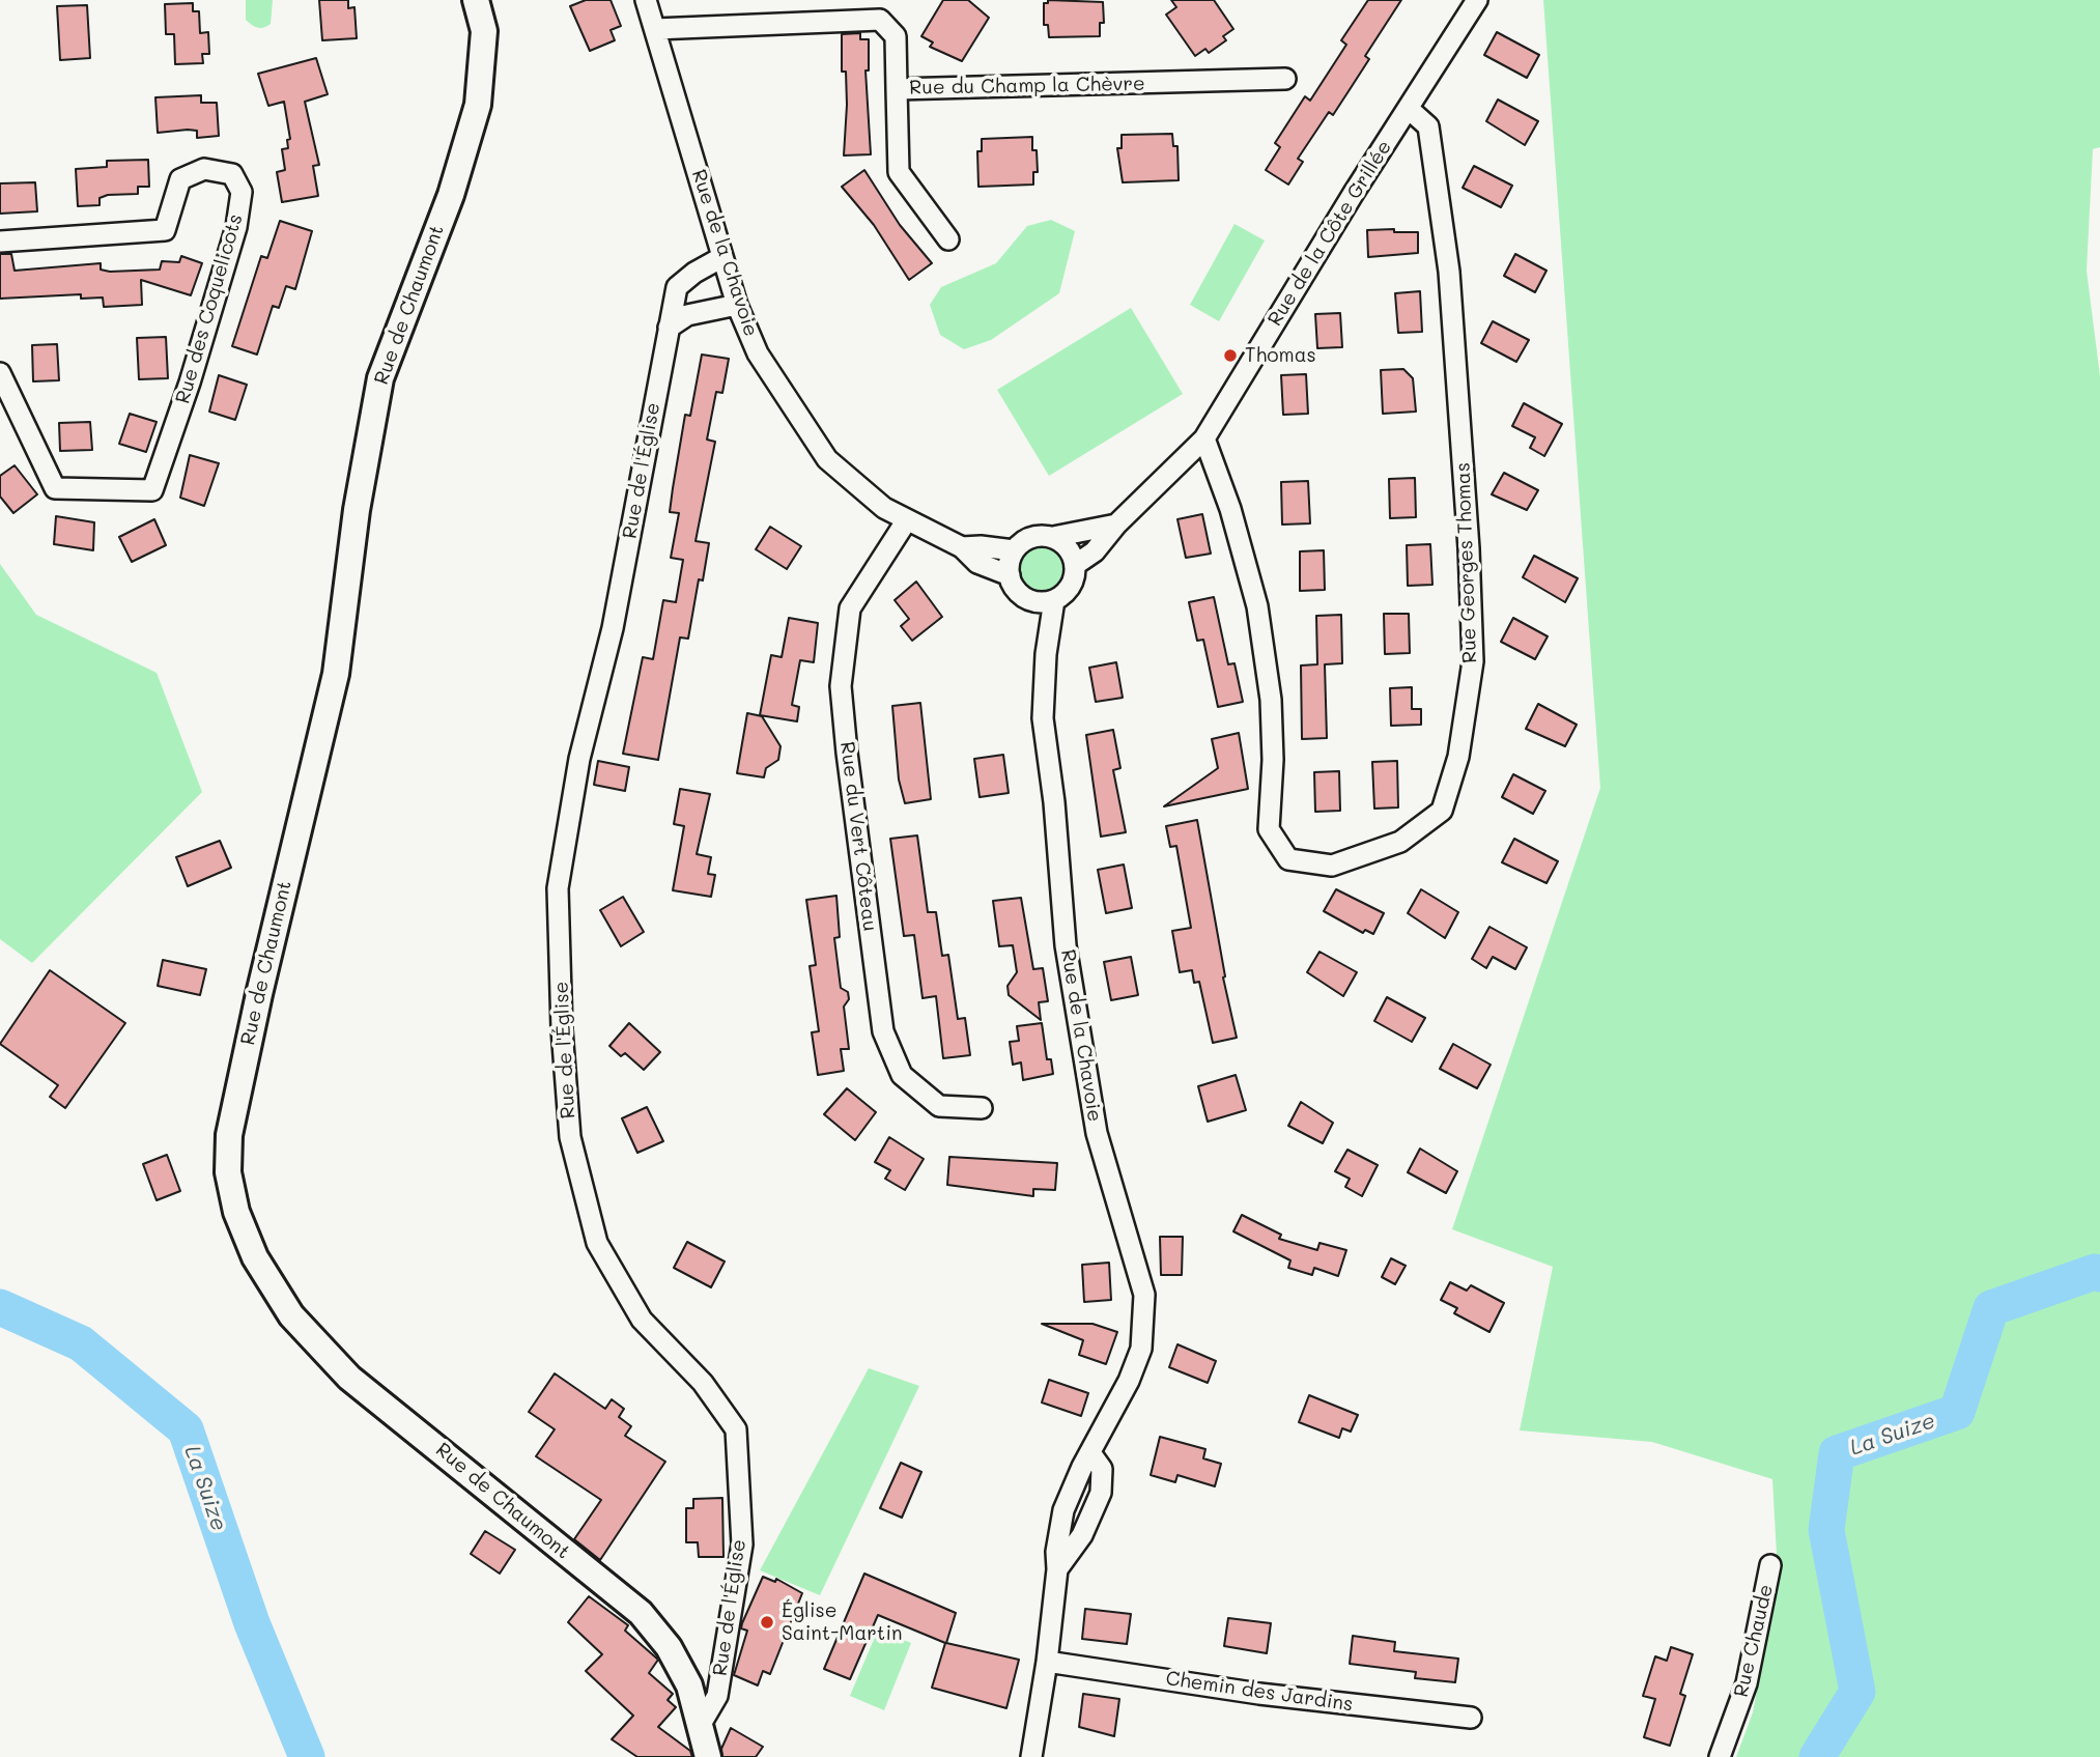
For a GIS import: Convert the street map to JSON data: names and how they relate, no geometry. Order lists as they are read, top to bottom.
{
  "streets": {
    "street": [
      "Rue du Champ la Chèvre",
      "Rue de la Côte Grillée",
      "Rue de la Chavoie",
      "Rue de Chaumont",
      "Rue des Coquelicots",
      "Rue de l'Église",
      "Rue Georges Thomas",
      "Rue du Vert Côteau",
      "Rue Chaude",
      "Chemin des Jardins"
    ]
  },
  "crossings": [
    ["Rue du Champ la Chèvre", "Rue de la Chavoie"],
    ["Rue de la Côte Grillée", "Rue de la Chavoie"],
    ["Rue de la Côte Grillée", "Rue Georges Thomas"],
    ["Rue de la Chavoie", "Rue de l'Église"],
    ["Rue de la Chavoie", "Rue du Vert Côteau"],
    ["Rue de la Chavoie", "Chemin des Jardins"],
    ["Rue de Chaumont", "Rue de l'Église"]
  ],
  "water": ["La Suize"],
  "places": ["Thomas", "Église Saint-Martin"]
}
